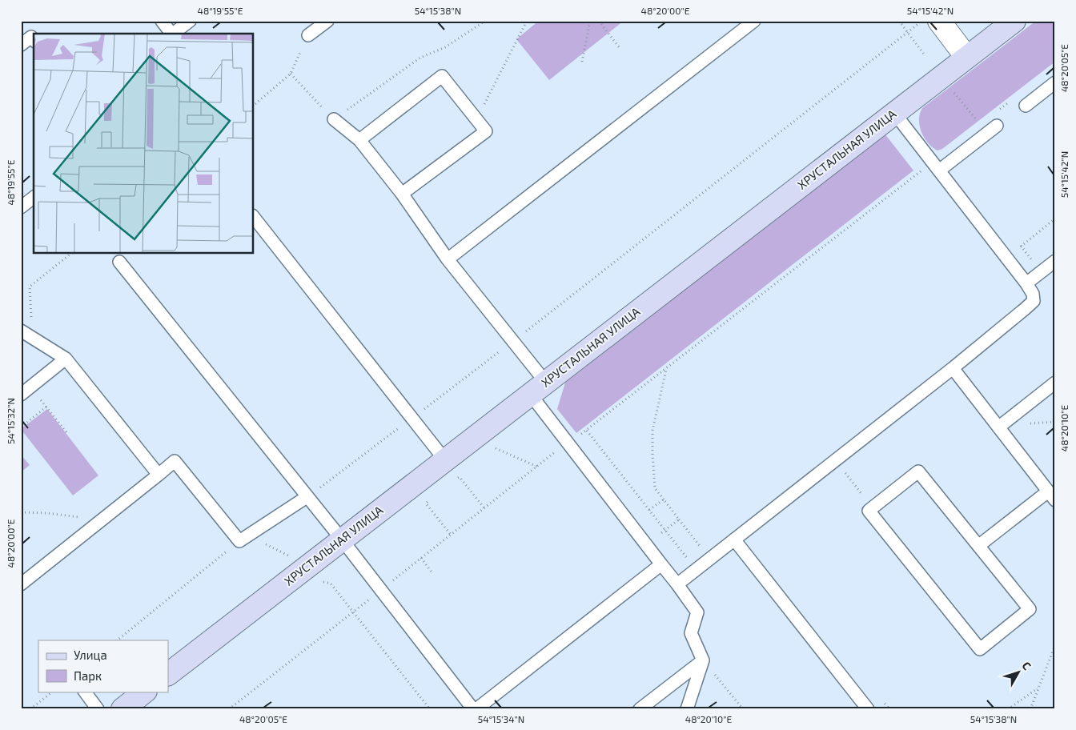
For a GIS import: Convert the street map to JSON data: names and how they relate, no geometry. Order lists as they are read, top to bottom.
{
  "streets": {
    "main road": ["ХРУСТАЛЬНАЯ УЛИЦА"]
  },
  "legend": ["Улица", "Парк"],
  "north": "top right",
  "coordinates": [
    "48°19'55\"E",
    "54°15'38\"N",
    "48°20'00\"E",
    "54°15'42\"N",
    "48°20'05\"E",
    "54°15'32\"N",
    "48°20'10\"E",
    "54°15'34\"N"
  ]
}
